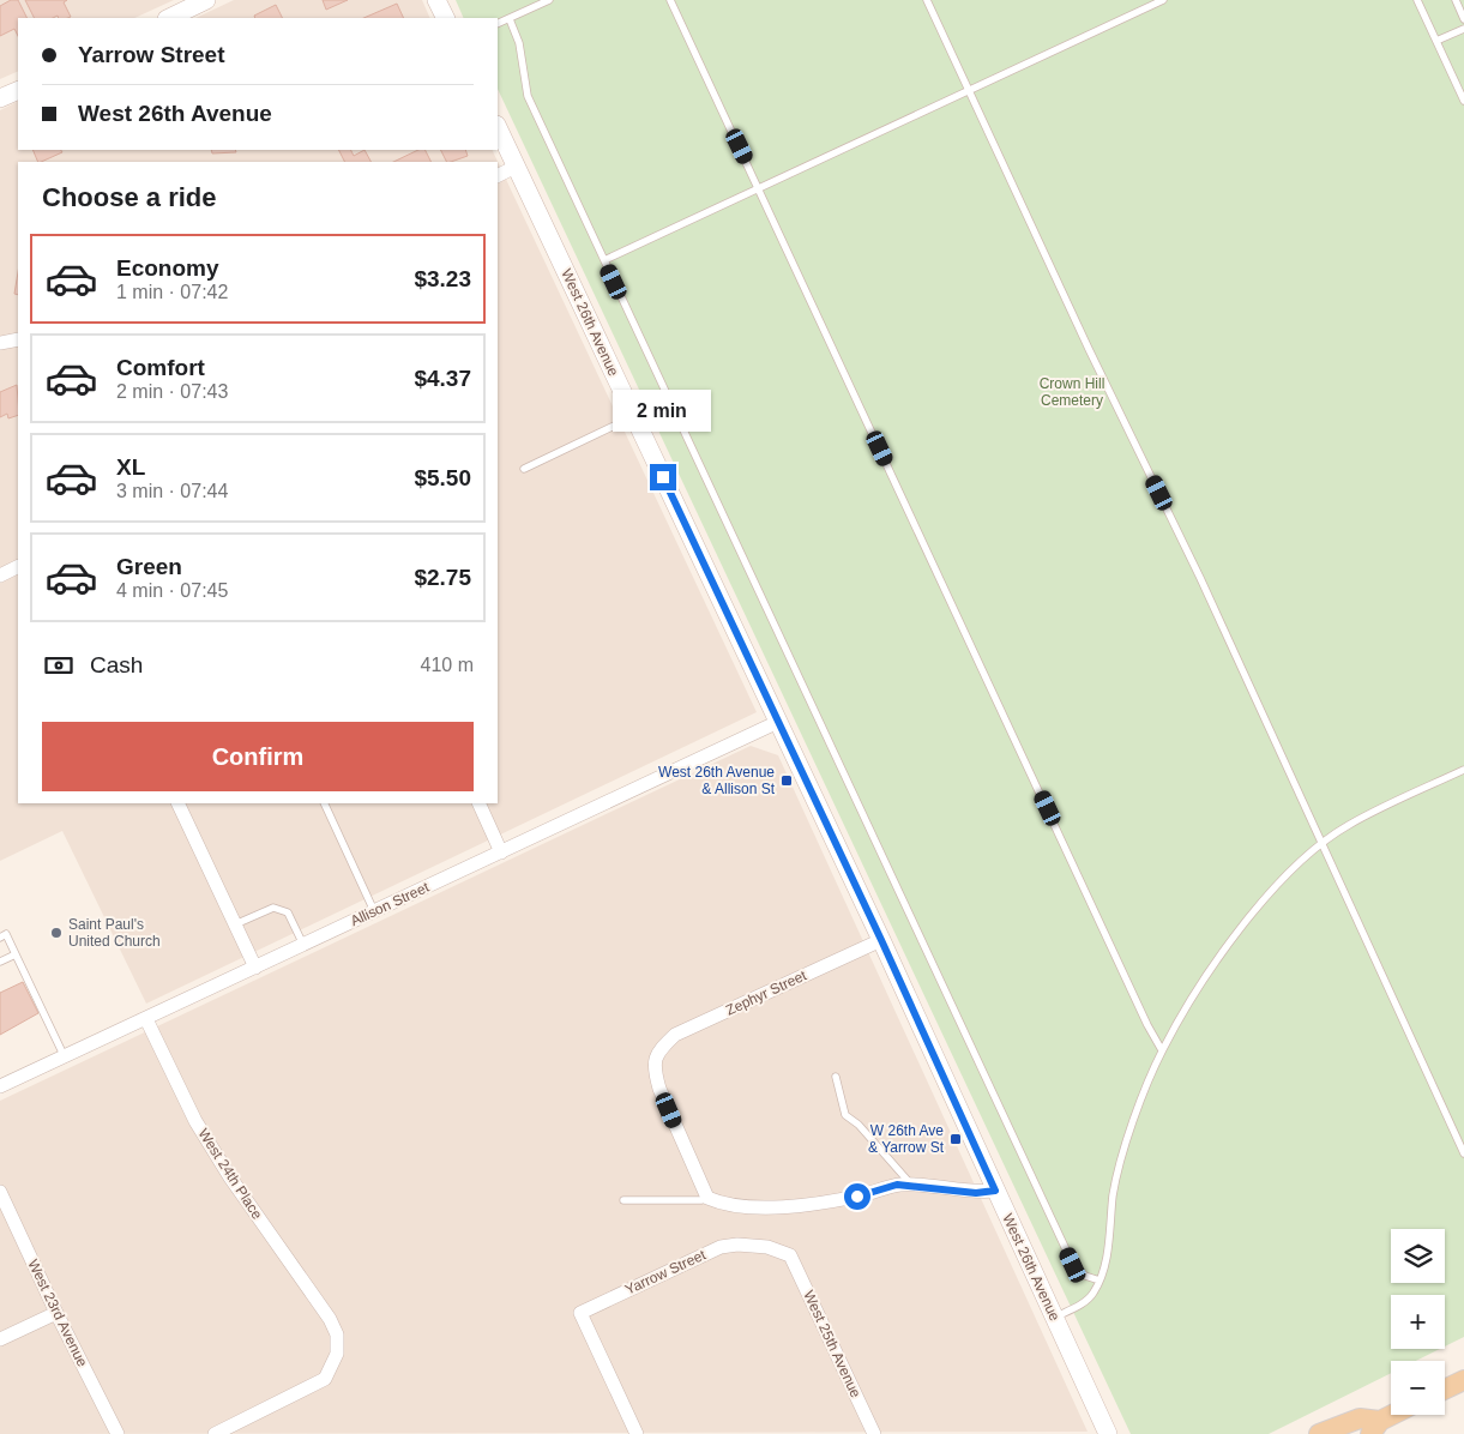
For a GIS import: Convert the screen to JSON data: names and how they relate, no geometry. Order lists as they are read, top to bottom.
{
  "streets": {
    "street": [
      "West 26th Avenue",
      "Allison Street",
      "Zephyr Street",
      "West 24th Place",
      "Yarrow Street",
      "West 23rd Avenue",
      "West 25th Avenue"
    ]
  },
  "crossings": [
    ["West 26th Avenue", "Allison Street"],
    ["West 26th Avenue", "Zephyr Street"],
    ["Allison Street", "West 24th Place"],
    ["Yarrow Street", "West 25th Avenue"]
  ],
  "parks": ["Crown Hill Cemetery"],
  "places": {
    "transit": ["West 26th Avenue & Allison St", "W 26th Ave & Yarrow St"],
    "other": ["Saint Paul's United Church"]
  },
  "page": {
    "banner": ["Yarrow Street", "West 26th Avenue"],
    "heading": "Choose a ride",
    "list": [
      {
        "name": "Economy",
        "note": "1 min · 07:42",
        "value": "$3.23"
      },
      {
        "name": "Comfort",
        "note": "2 min · 07:43",
        "value": "$4.37"
      },
      {
        "name": "XL",
        "note": "3 min · 07:44",
        "value": "$5.50"
      },
      {
        "name": "Green",
        "note": "4 min · 07:45",
        "value": "$2.75"
      }
    ],
    "bubble": "2 min",
    "pay": ["Cash", "410 m"],
    "buttons": "Confirm",
    "map_buttons": ["+", "−"]
  }
}
